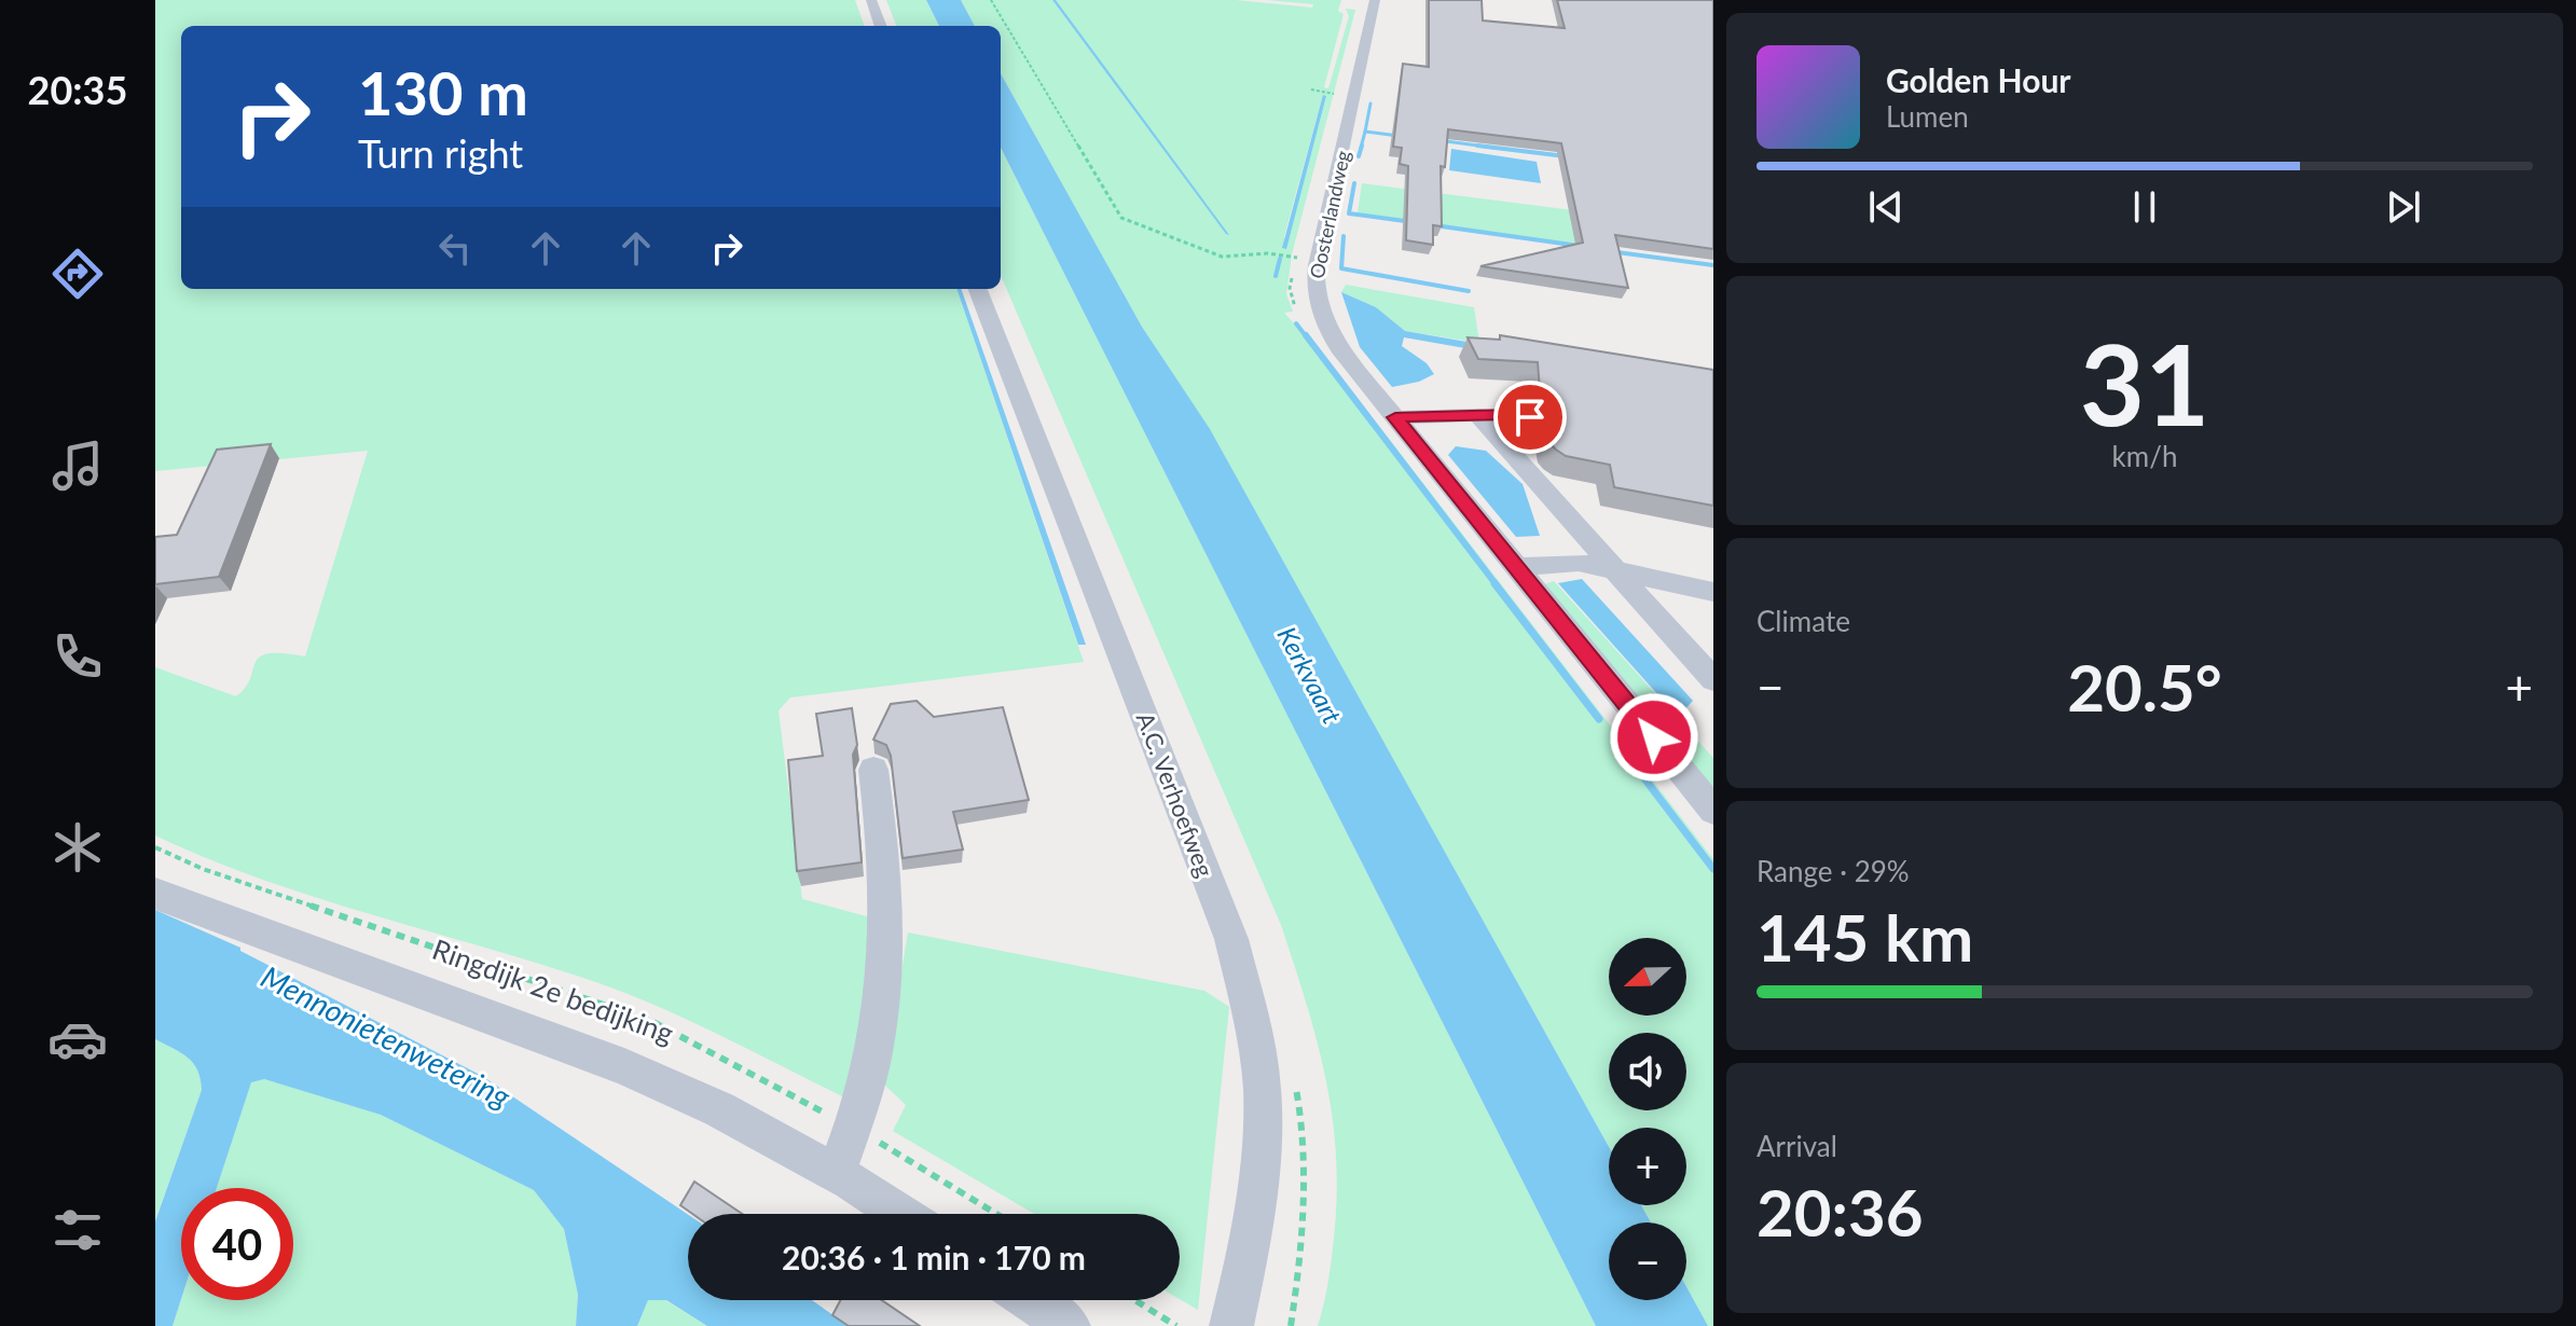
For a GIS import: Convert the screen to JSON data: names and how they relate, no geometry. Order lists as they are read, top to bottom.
{
  "streets": {
    "street": ["Oosterlandweg", "A.C. Verhoefweg", "Ringdijk 2e bedijking"]
  },
  "water": ["Kerkvaart", "Mennonietenwetering"],
  "north": "left",
  "page": {
    "tabs": "20:35",
    "turn": ["130 m", "Turn right"],
    "song": ["Golden Hour", "Lumen"],
    "tile": [
      ["31", "km/h"],
      "Climate",
      ["Range · 29%", "145 km"],
      ["Arrival", "20:36"]
    ],
    "heat": ["−", "20.5°", "+"],
    "map_buttons": ["+", "−"],
    "limit": "40",
    "trip": "20:36 · 1 min · 170 m"
  }
}
